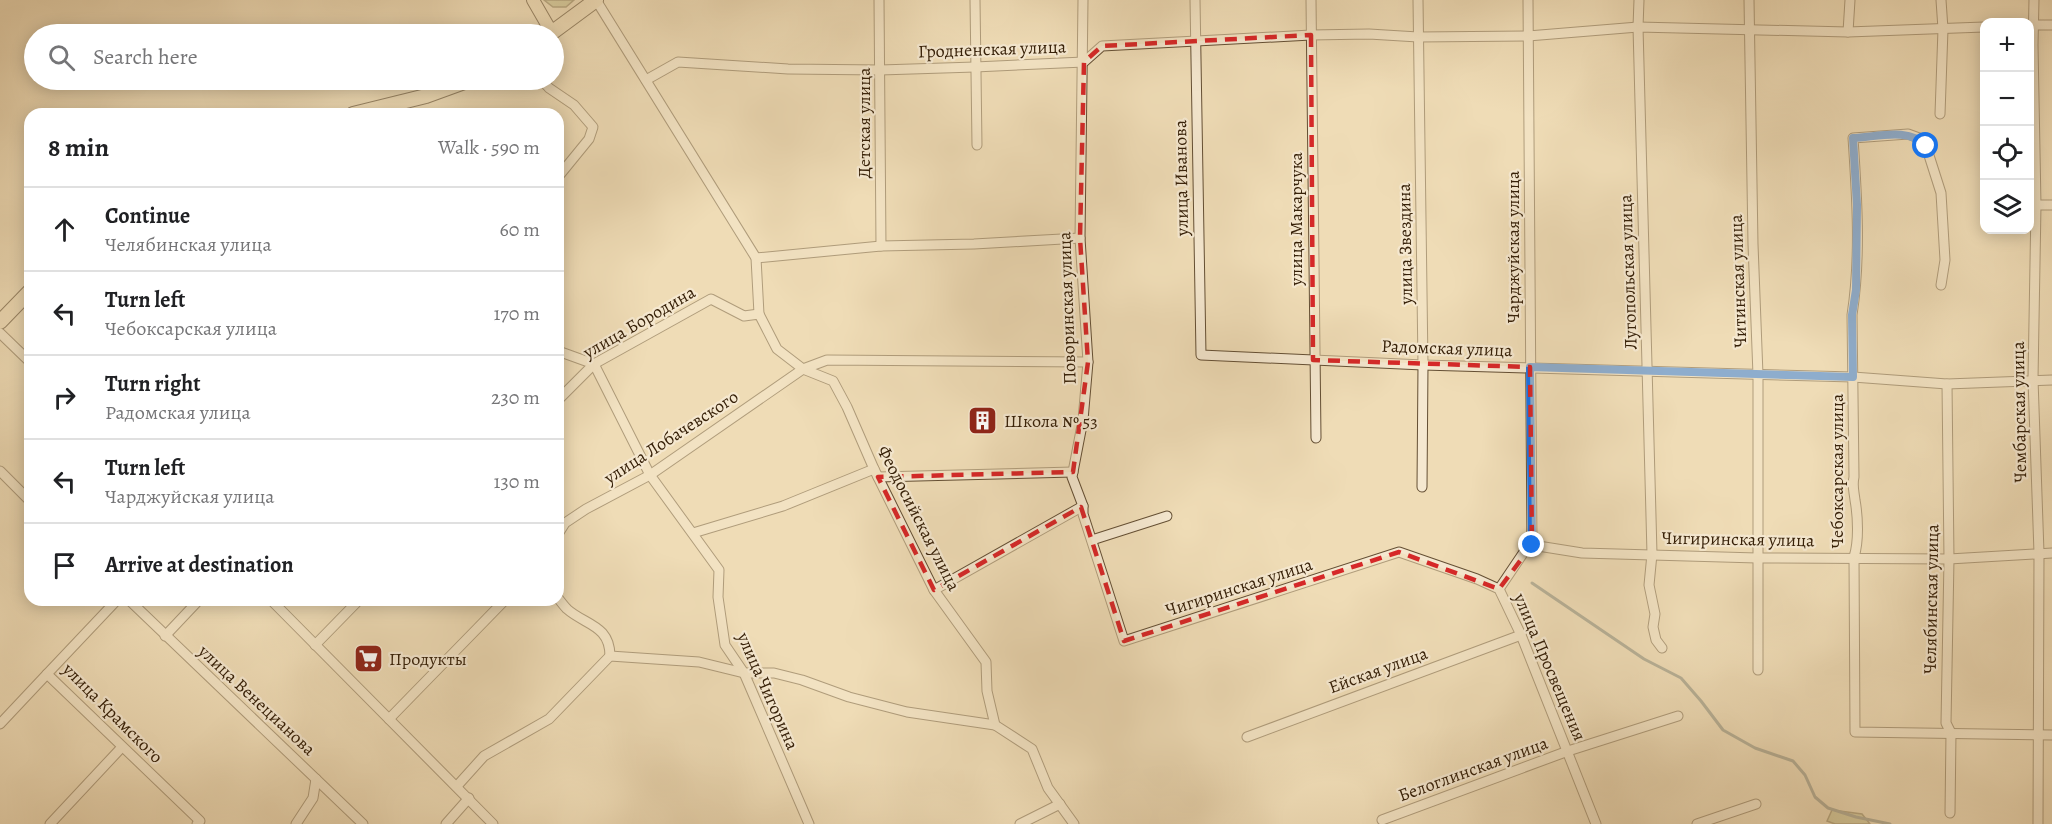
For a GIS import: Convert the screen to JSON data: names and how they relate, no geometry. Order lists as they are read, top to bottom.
{
  "streets": {
    "street": [
      "Гродненская улица",
      "Детская улица",
      "улица Иванова",
      "улица Макарчука",
      "улица Звездина",
      "Чарджуйская улица",
      "Лугопольская улица",
      "Читинская улица",
      "Поворинская улица",
      "улица Бородина",
      "Радомская улица",
      "Чембарская улица",
      "улица Лобачевского",
      "Чебоксарская улица",
      "Феодосийская улица",
      "Чигиринская улица",
      "Челябинская улица",
      "улица Просвещения",
      "Ейская улица",
      "улица Чигорина",
      "улица Венецианова",
      "улица Крамского",
      "Белоглинская улица"
    ]
  },
  "crossings": [
    ["Гродненская улица", "Детская улица"],
    ["Гродненская улица", "улица Иванова"],
    ["Гродненская улица", "улица Макарчука"],
    ["Гродненская улица", "улица Звездина"],
    ["Гродненская улица", "Чарджуйская улица"],
    ["Гродненская улица", "Лугопольская улица"],
    ["Гродненская улица", "Читинская улица"],
    ["Гродненская улица", "Поворинская улица"],
    ["улица Иванова", "Радомская улица"],
    ["улица Макарчука", "Радомская улица"],
    ["улица Звездина", "Радомская улица"],
    ["Чарджуйская улица", "Радомская улица"],
    ["Чарджуйская улица", "Чигиринская улица"],
    ["Лугопольская улица", "Радомская улица"],
    ["Лугопольская улица", "Чигиринская улица"],
    ["Читинская улица", "Радомская улица"],
    ["Читинская улица", "Чигиринская улица"],
    ["Поворинская улица", "улица Лобачевского"],
    ["Поворинская улица", "Чигиринская улица"],
    ["улица Бородина", "Феодосийская улица"],
    ["улица Бородина", "улица Чигорина"],
    ["Радомская улица", "Чембарская улица"],
    ["Радомская улица", "Чебоксарская улица"],
    ["Радомская улица", "Челябинская улица"],
    ["Чембарская улица", "Чигиринская улица"],
    ["улица Лобачевского", "Феодосийская улица"],
    ["улица Лобачевского", "улица Чигорина"],
    ["Чебоксарская улица", "Чигиринская улица"],
    ["Чебоксарская улица", "Челябинская улица"],
    ["Чигиринская улица", "Челябинская улица"],
    ["Чигиринская улица", "улица Просвещения"],
    ["улица Просвещения", "Ейская улица"],
    ["улица Просвещения", "Белоглинская улица"]
  ],
  "places": {
    "building": ["Школа № 53"],
    "supermarket": ["Продукты"]
  },
  "page": {
    "map_buttons": ["+", "−"],
    "search": "Search here",
    "heading": ["8 min", "Walk · 590 m"],
    "list": [
      ["Continue", "Челябинская улица", "60 m"],
      ["Turn left", "Чебоксарская улица", "170 m"],
      ["Turn right", "Радомская улица", "230 m"],
      ["Turn left", "Чарджуйская улица", "130 m"],
      "Arrive at destination"
    ]
  }
}
